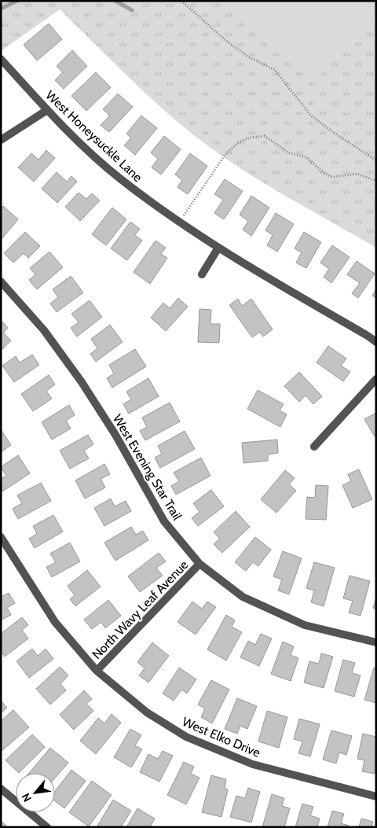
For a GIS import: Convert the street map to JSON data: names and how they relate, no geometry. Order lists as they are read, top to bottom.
{
  "streets": {
    "street": [
      "West Honeysuckle Lane",
      "West Evening Star Trail",
      "North Wavy Leaf Avenue",
      "West Elko Drive"
    ]
  },
  "crossings": [
    ["West Evening Star Trail", "North Wavy Leaf Avenue"],
    ["North Wavy Leaf Avenue", "West Elko Drive"]
  ],
  "north": "bottom left"
}
